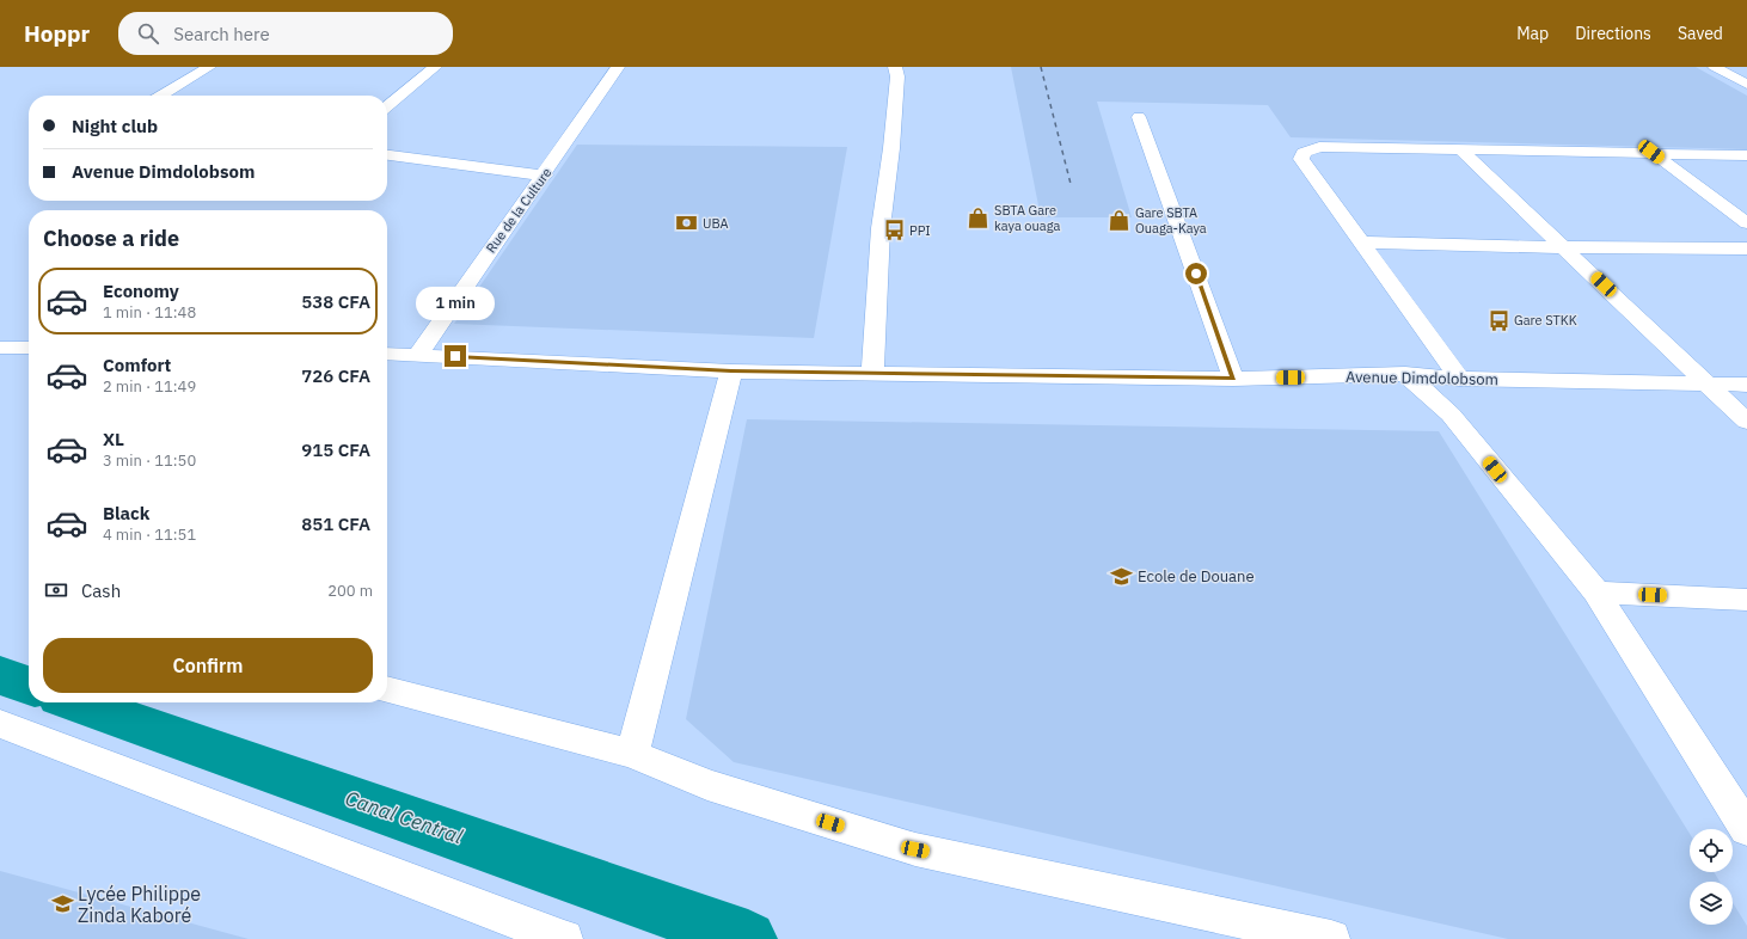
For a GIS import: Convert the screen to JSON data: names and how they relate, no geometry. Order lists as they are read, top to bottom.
{
  "streets": {
    "street": ["Rue de la Culture", "Avenue Dimdolobsom"]
  },
  "crossings": [
    ["Rue de la Culture", "Avenue Dimdolobsom"]
  ],
  "water": ["Canal Central"],
  "places": {
    "shop": ["SBTA Gare kaya ouaga", "Gare SBTA Ouaga-Kaya"],
    "bank": ["UBA"],
    "bus stop": ["PPI", "Gare STKK"],
    "school or university": ["Ecole de Douane", "Lycée Philippe Zinda Kaboré"]
  },
  "page": {
    "header": "Hoppr",
    "search": "Search here",
    "nav": ["Map", "Directions", "Saved"],
    "banner": ["Night club", "Avenue Dimdolobsom"],
    "heading": "Choose a ride",
    "list": [
      {
        "name": "Economy",
        "note": "1 min · 11:48",
        "value": "538 CFA"
      },
      {
        "name": "Comfort",
        "note": "2 min · 11:49",
        "value": "726 CFA"
      },
      {
        "name": "XL",
        "note": "3 min · 11:50",
        "value": "915 CFA"
      },
      {
        "name": "Black",
        "note": "4 min · 11:51",
        "value": "851 CFA"
      }
    ],
    "bubble": "1 min",
    "pay": ["Cash", "200 m"],
    "buttons": "Confirm"
  }
}
